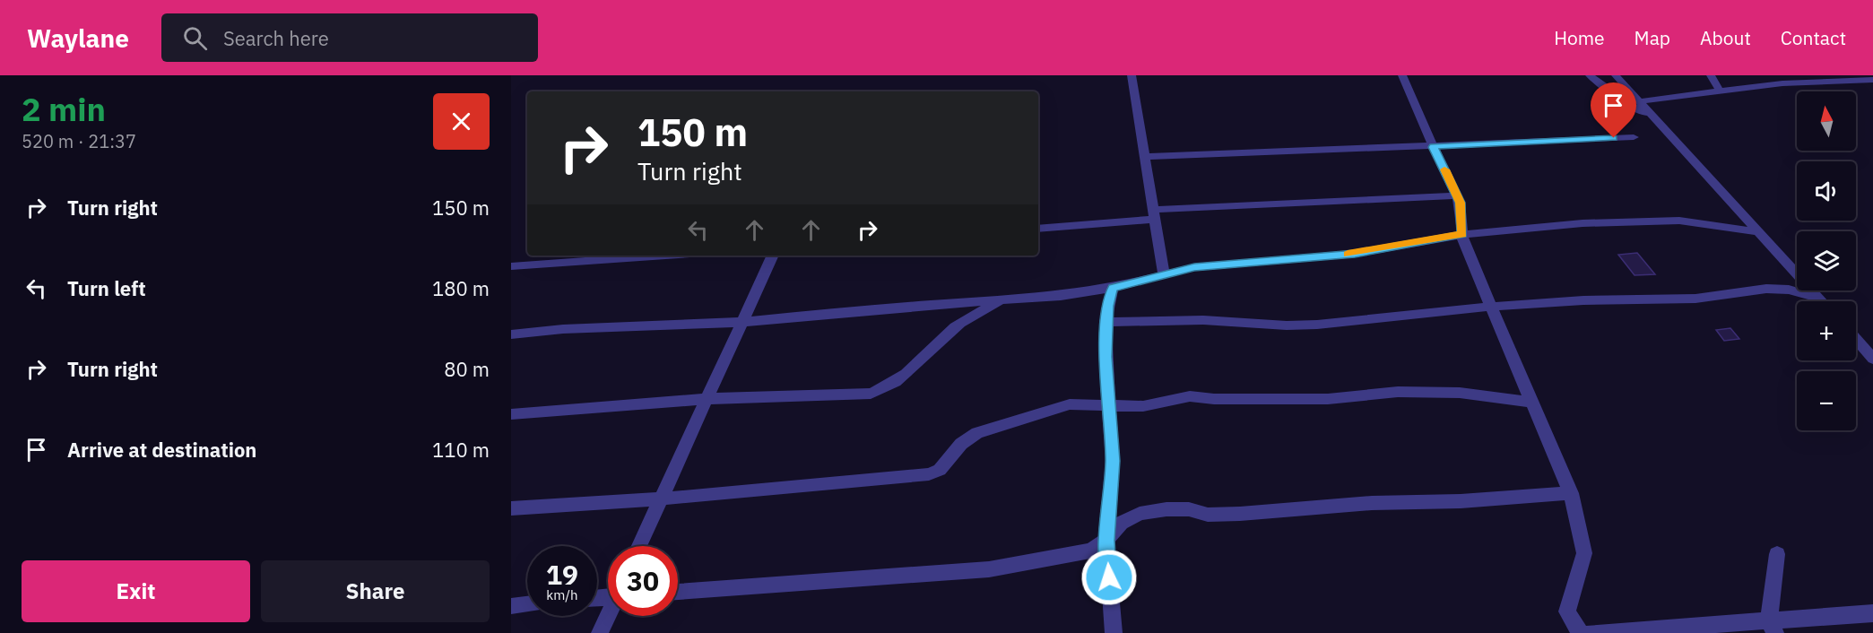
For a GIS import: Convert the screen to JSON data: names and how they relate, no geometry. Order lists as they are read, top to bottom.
{
  "north": "top",
  "page": {
    "header": "Waylane",
    "search": "Search here",
    "nav": [
      "Home",
      "Map",
      "About",
      "Contact"
    ],
    "heading": ["2 min", "520 m · 21:37"],
    "map_buttons": ["+", "−"],
    "turn": ["150 m", "Turn right"],
    "list": [
      {
        "name": "Turn right",
        "value": "150 m"
      },
      {
        "name": "Turn left",
        "value": "180 m"
      },
      {
        "name": "Turn right",
        "value": "80 m"
      },
      {
        "name": "Arrive at destination",
        "value": "110 m"
      }
    ],
    "speed": "19 km/h",
    "limit": "30",
    "buttons": ["Exit", "Share"]
  }
}
